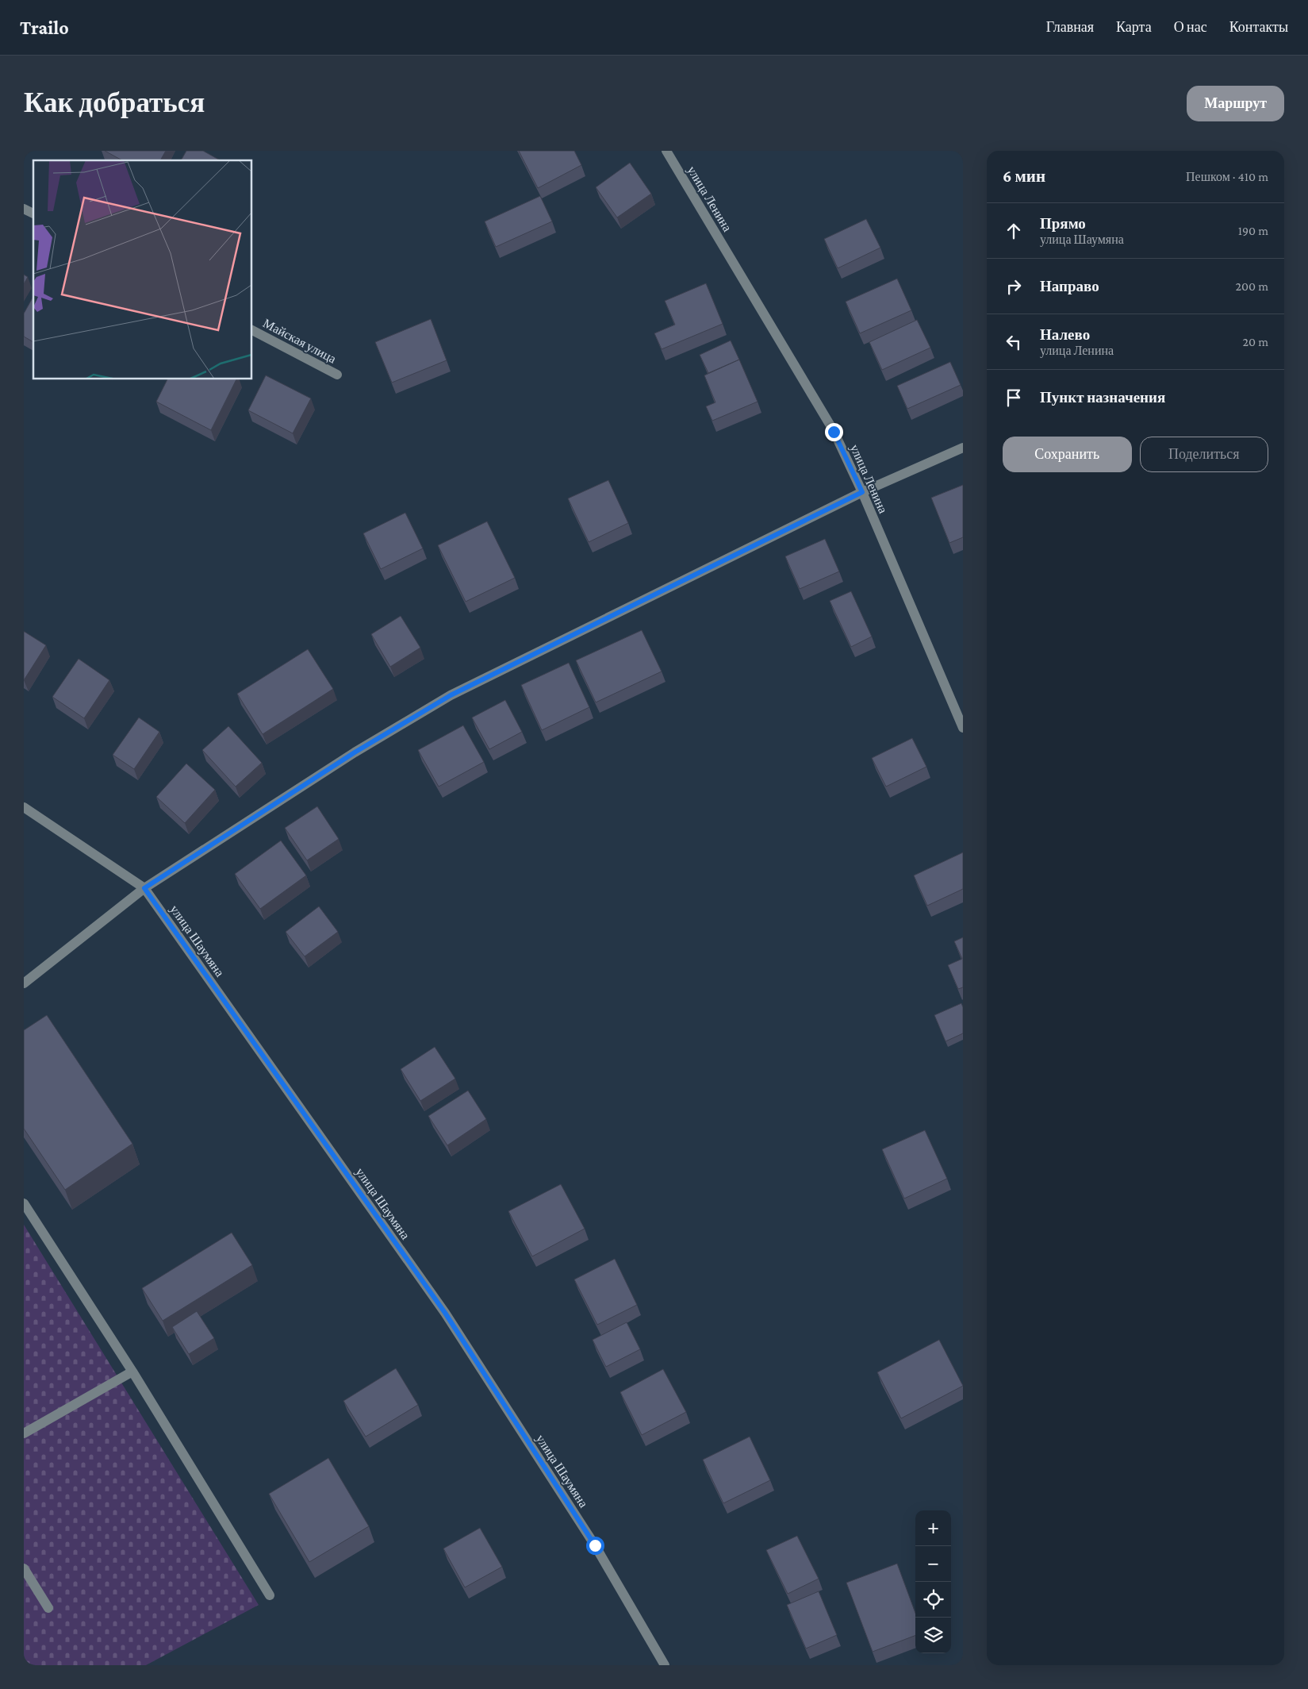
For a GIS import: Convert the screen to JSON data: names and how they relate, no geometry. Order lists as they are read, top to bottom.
{
  "streets": {
    "street": ["улица Ленина", "Майская улица", "улица Шаумяна"]
  },
  "page": {
    "header": "Trailo",
    "nav": [
      "Главная",
      "Карта",
      "О нас",
      "Контакты"
    ],
    "buttons": [
      "Маршрут",
      ["Сохранить", "Поделиться"]
    ],
    "title": "Как добраться",
    "heading": ["6 мин", "Пешком · 410 m"],
    "list": [
      ["Прямо", "улица Шаумяна", "190 m"],
      ["Направо", "200 m"],
      ["Налево", "улица Ленина", "20 m"],
      "Пункт назначения"
    ],
    "map_buttons": ["+", "−"]
  }
}
